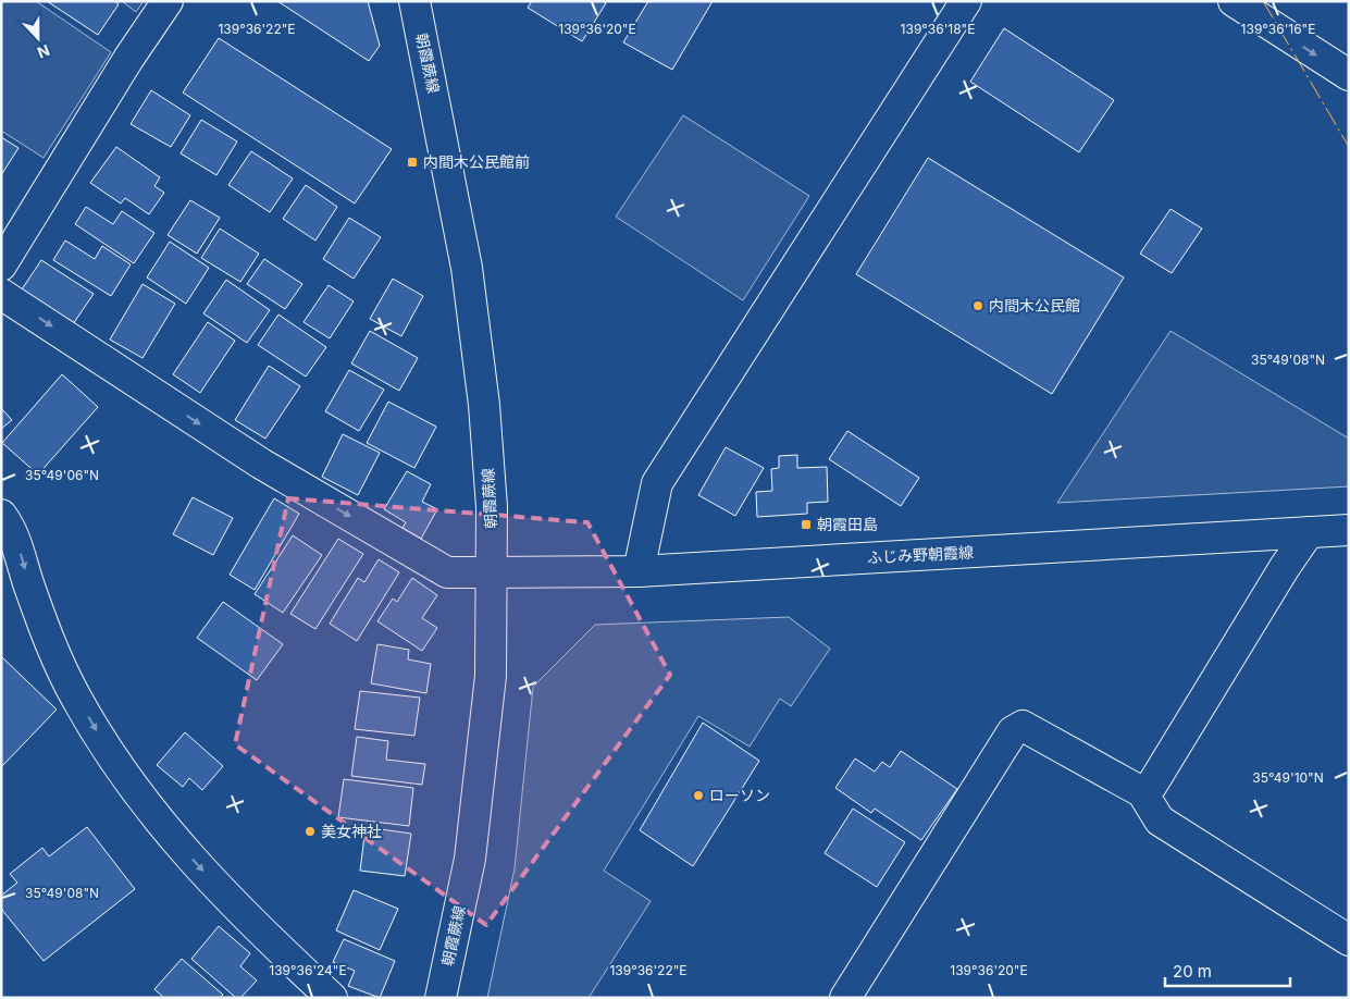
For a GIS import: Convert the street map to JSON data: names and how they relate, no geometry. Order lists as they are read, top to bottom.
{
  "streets": {
    "street": ["朝霞蕨線", "ふじみ野朝霞線"]
  },
  "crossings": [
    ["朝霞蕨線", "ふじみ野朝霞線"]
  ],
  "one_way": ["ふじみ野朝霞線"],
  "places": {
    "transit": ["内間木公民館前", "朝霞田島"],
    "other": ["内間木公民館", "ローソン", "美女神社"]
  },
  "scale_bar": "20 m",
  "north": "bottom",
  "coordinates": [
    "139°36'22\"E",
    "139°36'20\"E",
    "139°36'18\"E",
    "139°36'16\"E",
    "35°49'08\"N",
    "35°49'06\"N",
    "35°49'10\"N",
    "139°36'24\"E"
  ]
}
